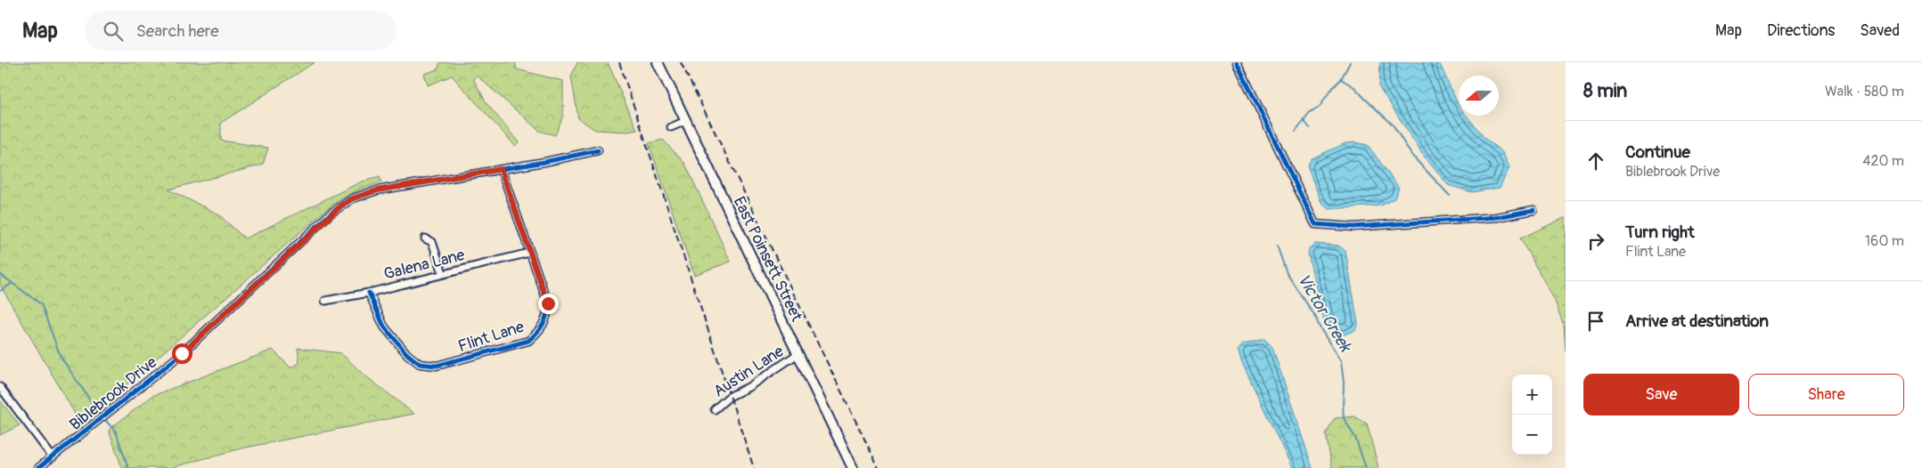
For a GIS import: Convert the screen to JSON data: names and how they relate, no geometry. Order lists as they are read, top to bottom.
{
  "streets": {
    "main road": ["East Poinsett Street"],
    "street": [
      "Galena Lane",
      "Flint Lane",
      "Austin Lane",
      "Biblebrook Drive"
    ]
  },
  "crossings": [
    ["East Poinsett Street", "Austin Lane"],
    ["Galena Lane", "Flint Lane"],
    ["Flint Lane", "Biblebrook Drive"]
  ],
  "water": ["Victor Creek"],
  "north": "left",
  "page": {
    "header": "Map",
    "search": "Search here",
    "nav": ["Map", "Directions", "Saved"],
    "heading": ["8 min", "Walk · 580 m"],
    "list": [
      ["Continue", "Biblebrook Drive", "420 m"],
      ["Turn right", "Flint Lane", "160 m"],
      "Arrive at destination"
    ],
    "buttons": ["Save", "Share"],
    "map_buttons": ["+", "−"]
  }
}
